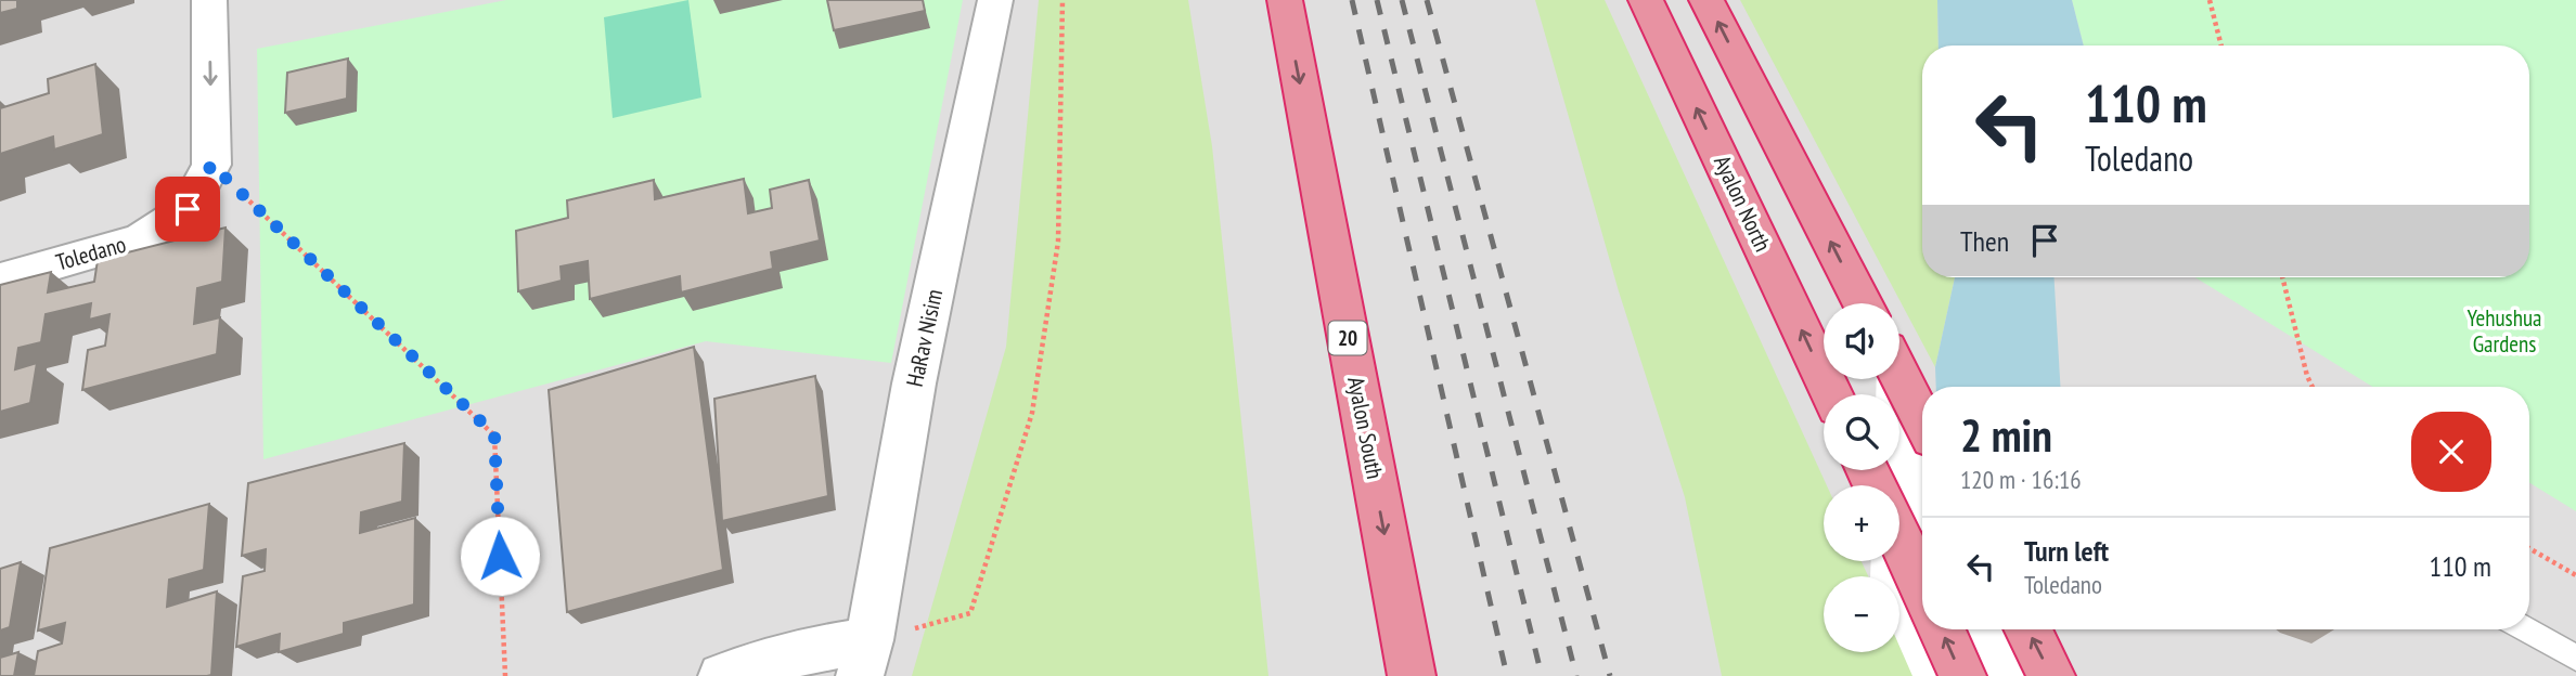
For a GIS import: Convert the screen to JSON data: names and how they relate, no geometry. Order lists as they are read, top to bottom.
{
  "streets": {
    "highway": ["Ayalon North", "20", "Ayalon South"],
    "street": ["Toledano", "HaRav Nisim"]
  },
  "one_way": ["Toledano", "Ayalon South"],
  "parks": ["Yehushua Gardens"],
  "page": {
    "turn": ["110 m", "Toledano"],
    "then": "Then",
    "map_buttons": ["+", "−"],
    "heading": ["2 min", "120 m · 16:16"],
    "list": [
      {
        "name": "Turn left",
        "note": "Toledano",
        "value": "110 m"
      }
    ]
  }
}
